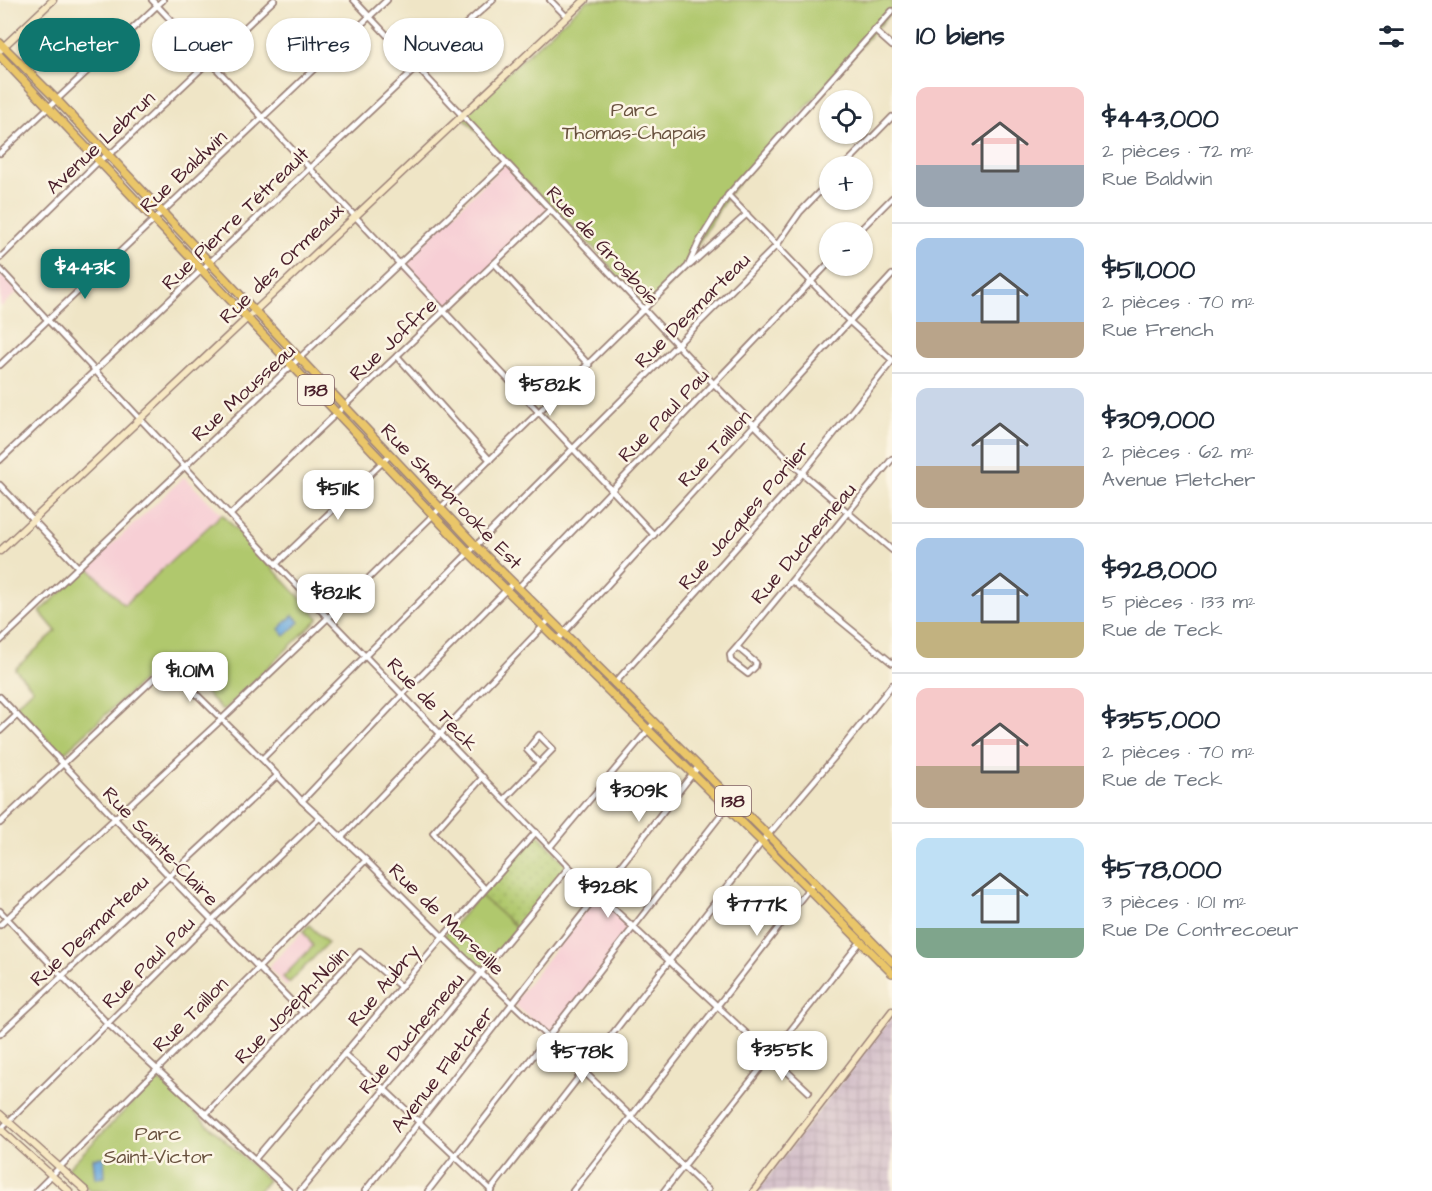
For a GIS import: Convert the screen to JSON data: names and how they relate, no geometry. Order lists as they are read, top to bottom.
{
  "streets": {
    "main road": ["138", "Rue Sherbrooke Est"],
    "street": [
      "Avenue Lebrun",
      "Rue Baldwin",
      "Rue Pierre Tétreault",
      "Rue de Grosbois",
      "Rue des Ormeaux",
      "Rue Desmarteau",
      "Rue Joffre",
      "Rue Mousseau",
      "Rue Paul Pau",
      "Rue Taillon",
      "Rue Jacques Porlier",
      "Rue Duchesneau",
      "Rue de Teck",
      "Rue Sainte-Claire",
      "Rue de Marseille",
      "Rue Aubry",
      "Rue Joseph-Nolin",
      "Avenue Fletcher"
    ]
  },
  "crossings": [
    ["Avenue Lebrun", "Rue Sherbrooke Est"],
    ["Rue Baldwin", "Rue de Grosbois"],
    ["Rue Baldwin", "Rue Sherbrooke Est"],
    ["Rue Baldwin", "Rue de Teck"],
    ["Rue Pierre Tétreault", "Rue Sherbrooke Est"],
    ["Rue Pierre Tétreault", "Rue de Teck"],
    ["Rue de Grosbois", "Rue des Ormeaux"],
    ["Rue de Grosbois", "Rue Desmarteau"],
    ["Rue de Grosbois", "Rue Joffre"],
    ["Rue de Grosbois", "Rue Mousseau"],
    ["Rue de Grosbois", "Rue Paul Pau"],
    ["Rue de Grosbois", "Rue Taillon"],
    ["Rue de Grosbois", "Rue Jacques Porlier"],
    ["Rue de Grosbois", "Rue Duchesneau"],
    ["Rue des Ormeaux", "Rue Sherbrooke Est"],
    ["Rue des Ormeaux", "Rue de Teck"],
    ["Rue Desmarteau", "Rue Sherbrooke Est"],
    ["Rue Desmarteau", "Rue de Teck"],
    ["Rue Desmarteau", "Rue Sainte-Claire"],
    ["Rue Desmarteau", "Rue de Marseille"],
    ["Rue Joffre", "Rue Sherbrooke Est"],
    ["Rue Joffre", "Rue de Teck"],
    ["Rue Mousseau", "Rue Sherbrooke Est"],
    ["Rue Mousseau", "Rue de Teck"],
    ["Rue Paul Pau", "Rue Sherbrooke Est"],
    ["Rue Paul Pau", "Rue de Teck"],
    ["Rue Paul Pau", "Rue Sainte-Claire"],
    ["Rue Paul Pau", "Rue de Marseille"],
    ["Rue Taillon", "Rue Sherbrooke Est"],
    ["Rue Taillon", "Rue Sainte-Claire"],
    ["Rue Taillon", "Rue de Marseille"],
    ["Rue Sherbrooke Est", "Rue Jacques Porlier"],
    ["Rue Sherbrooke Est", "Avenue Fletcher"],
    ["Rue Duchesneau", "Rue de Teck"],
    ["Rue Duchesneau", "Rue de Marseille"],
    ["Rue de Teck", "Rue Aubry"],
    ["Rue de Teck", "Avenue Fletcher"],
    ["Rue Sainte-Claire", "Rue de Marseille"],
    ["Rue Sainte-Claire", "Rue Joseph-Nolin"],
    ["Rue de Marseille", "Rue Aubry"],
    ["Rue de Marseille", "Avenue Fletcher"],
    ["Rue Aubry", "Rue Joseph-Nolin"]
  ],
  "parks": ["Parc Thomas-Chapais", "Parc Saint-Victor"],
  "page": {
    "heading": "10 biens",
    "chip": [
      "Acheter",
      "Louer",
      "Filtres",
      "Nouveau"
    ],
    "list": [
      {
        "name": "$443,000",
        "note": "2 pièces · 72 m² · Rue Baldwin"
      },
      {
        "name": "$511,000",
        "note": "2 pièces · 70 m² · Rue French"
      },
      {
        "name": "$309,000",
        "note": "2 pièces · 62 m² · Avenue Fletcher"
      },
      {
        "name": "$928,000",
        "note": "5 pièces · 133 m² · Rue de Teck"
      },
      {
        "name": "$355,000",
        "note": "2 pièces · 70 m² · Rue de Teck"
      },
      {
        "name": "$578,000",
        "note": "3 pièces · 101 m² · Rue De Contrecoeur"
      }
    ],
    "map_buttons": ["+", "−"],
    "price": [
      "$443K",
      "$582K",
      "$511K",
      "$821K",
      "$1.01M",
      "$309K",
      "$928K",
      "$777K",
      "$355K",
      "$578K"
    ]
  }
}
